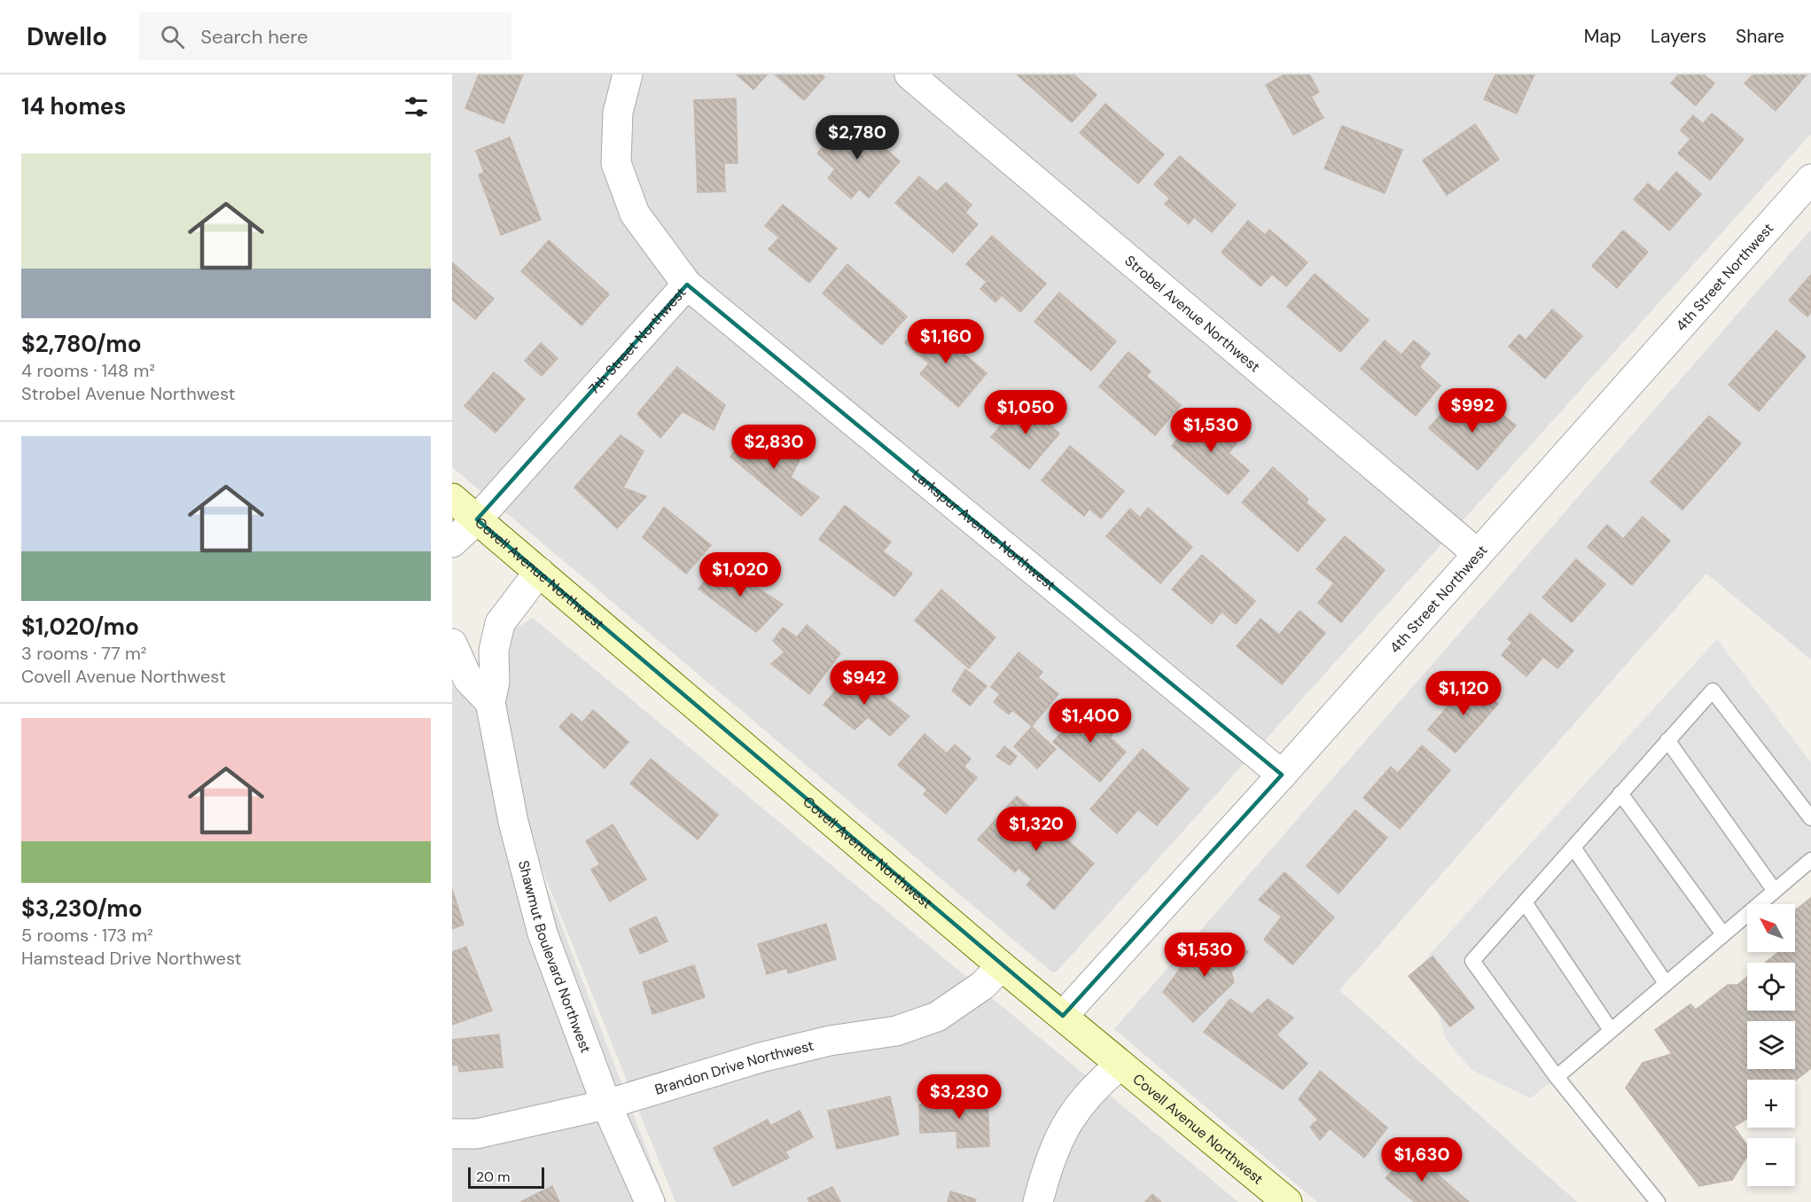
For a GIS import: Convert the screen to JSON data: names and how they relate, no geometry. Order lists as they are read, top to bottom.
{
  "streets": {
    "street": [
      "4th Street Northwest",
      "Strobel Avenue Northwest",
      "7th Street Northwest",
      "Larkspur Avenue Northwest",
      "Covell Avenue Northwest",
      "Shawmut Boulevard Northwest",
      "Brandon Drive Northwest"
    ]
  },
  "crossings": [
    ["4th Street Northwest", "Strobel Avenue Northwest"],
    ["4th Street Northwest", "Larkspur Avenue Northwest"],
    ["4th Street Northwest", "Covell Avenue Northwest"],
    ["7th Street Northwest", "Larkspur Avenue Northwest"],
    ["7th Street Northwest", "Covell Avenue Northwest"],
    ["Covell Avenue Northwest", "Shawmut Boulevard Northwest"],
    ["Covell Avenue Northwest", "Brandon Drive Northwest"],
    ["Shawmut Boulevard Northwest", "Brandon Drive Northwest"]
  ],
  "scale_bar": "20 m",
  "north": "top left",
  "page": {
    "header": "Dwello",
    "search": "Search here",
    "nav": ["Map", "Layers", "Share"],
    "heading": "14 homes",
    "price": [
      "$2,780",
      "$1,160",
      "$992",
      "$1,050",
      "$1,530",
      "$2,830",
      "$1,020",
      "$942",
      "$1,120",
      "$1,400",
      "$1,320",
      "$1,530",
      "$3,230",
      "$1,630"
    ],
    "list": [
      {
        "name": "$2,780/mo",
        "note": "4 rooms · 148 m² · Strobel Avenue Northwest"
      },
      {
        "name": "$1,020/mo",
        "note": "3 rooms · 77 m² · Covell Avenue Northwest"
      },
      {
        "name": "$3,230/mo",
        "note": "5 rooms · 173 m² · Hamstead Drive Northwest"
      }
    ],
    "map_buttons": ["+", "−"],
    "scale": "20 m"
  }
}
